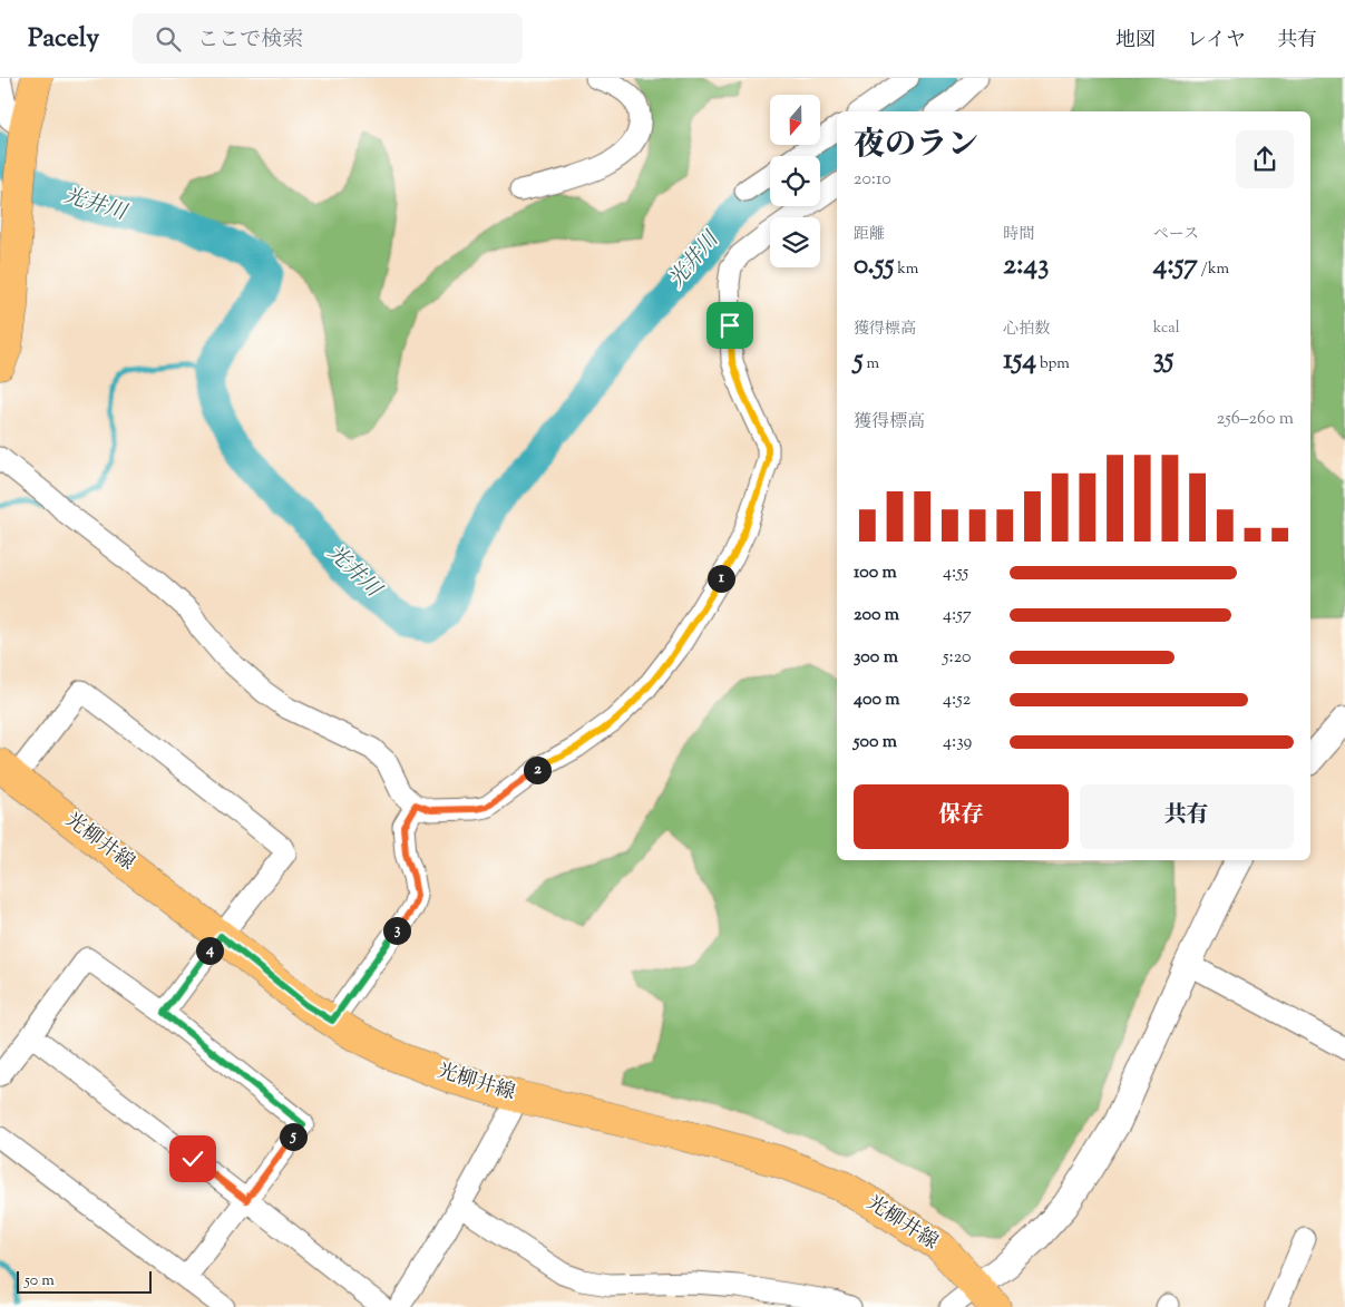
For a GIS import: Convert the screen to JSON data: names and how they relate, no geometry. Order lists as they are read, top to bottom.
{
  "streets": {
    "main road": ["光柳井線"]
  },
  "water": ["光井川"],
  "scale_bar": "50 m",
  "north": "bottom",
  "page": {
    "header": "Pacely",
    "search": "ここで検索",
    "nav": ["地図", "レイヤ", "共有"],
    "heading": ["夜のラン", "20:10"],
    "stats": [
      ["距離", "0.55 km"],
      ["時間", "2:43"],
      ["ペース", "4:57 /km"],
      ["獲得標高", "5 m"],
      ["心拍数", "154 bpm"],
      ["kcal", "35"]
    ],
    "chart": ["獲得標高", "256–260 m"],
    "list": [
      {
        "name": "100 m",
        "note": "4:55"
      },
      {
        "name": "200 m",
        "note": "4:57"
      },
      {
        "name": "300 m",
        "note": "5:20"
      },
      {
        "name": "400 m",
        "note": "4:52"
      },
      {
        "name": "500 m",
        "note": "4:39"
      }
    ],
    "pins": [
      "1",
      "2",
      "3",
      "4",
      "5"
    ],
    "buttons": ["保存", "共有"],
    "scale": "50 m"
  }
}
